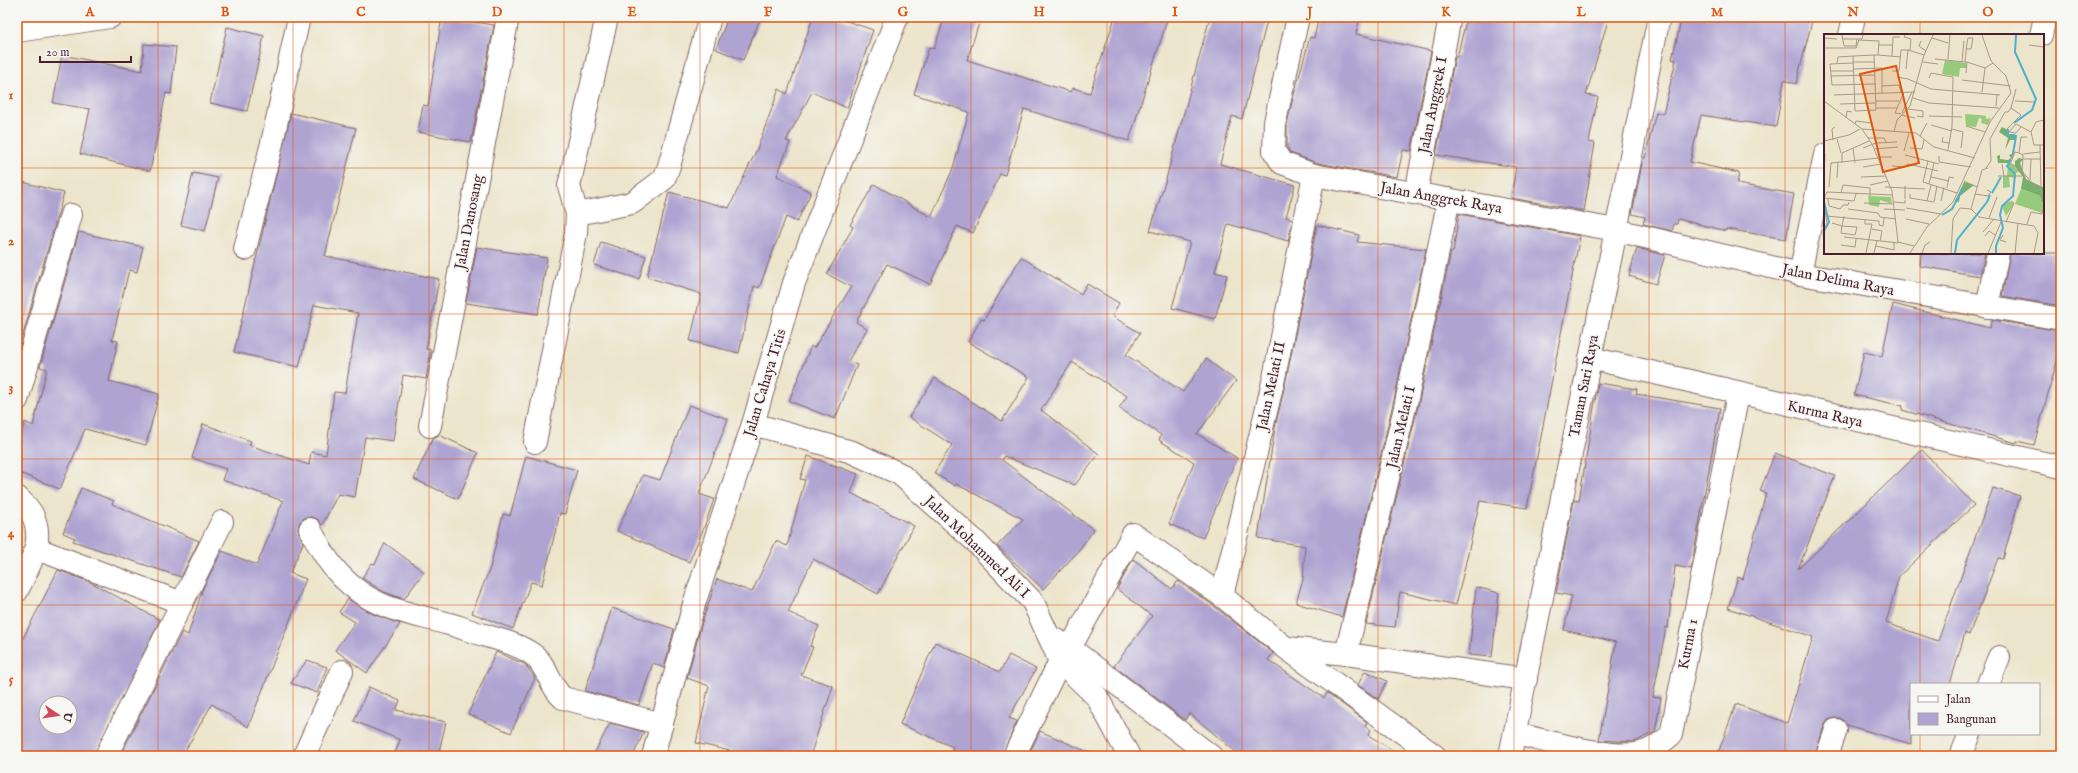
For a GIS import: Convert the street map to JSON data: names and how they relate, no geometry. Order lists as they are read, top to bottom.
{
  "streets": {
    "street": [
      "Jalan Anggrek I",
      "Jalan Anggrek Raya",
      "Jalan Danosang",
      "Jalan Delima Raya",
      "Jalan Cahaya Titis",
      "Jalan Melati II",
      "Taman Sari Raya",
      "Kurma Raya",
      "Jalan Melati I",
      "Jalan Mohammed Ali I",
      "Kurma 1"
    ]
  },
  "crossings": [
    ["Jalan Anggrek I", "Jalan Anggrek Raya"],
    ["Jalan Anggrek Raya", "Jalan Delima Raya"],
    ["Jalan Anggrek Raya", "Jalan Melati II"],
    ["Jalan Anggrek Raya", "Taman Sari Raya"],
    ["Jalan Anggrek Raya", "Jalan Melati I"],
    ["Jalan Delima Raya", "Taman Sari Raya"],
    ["Jalan Cahaya Titis", "Jalan Mohammed Ali I"],
    ["Taman Sari Raya", "Kurma Raya"],
    ["Taman Sari Raya", "Kurma 1"],
    ["Kurma Raya", "Kurma 1"]
  ],
  "legend": ["Jalan", "Bangunan"],
  "scale_bar": "20 m",
  "north": "right",
  "grid": {
    "columns": [
      "A",
      "B",
      "C",
      "D",
      "E",
      "F",
      "G",
      "H",
      "I",
      "J",
      "K",
      "L",
      "M",
      "N",
      "O"
    ],
    "rows": [
      "1",
      "2",
      "3",
      "4",
      "5"
    ]
  }
}
